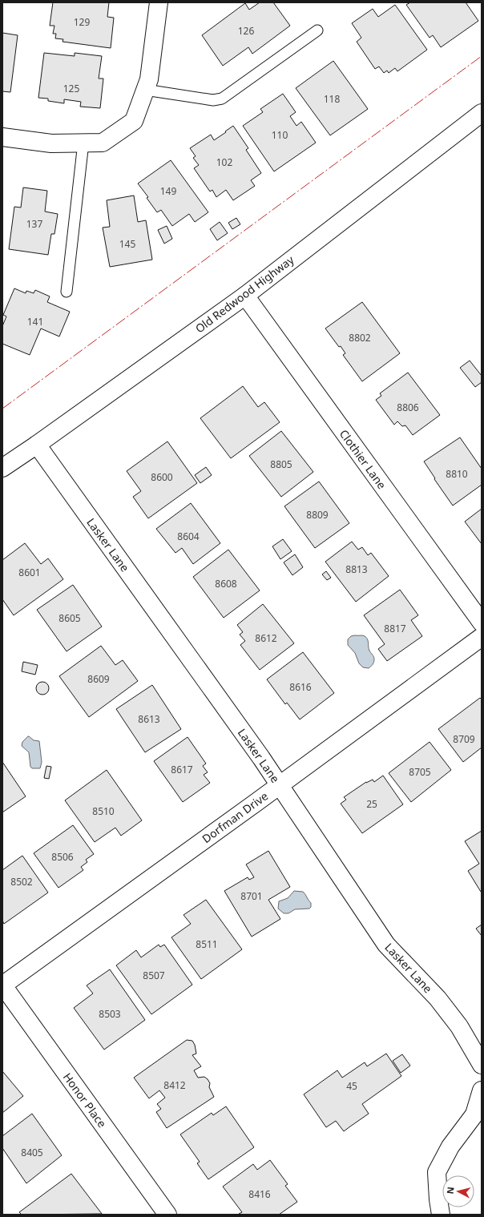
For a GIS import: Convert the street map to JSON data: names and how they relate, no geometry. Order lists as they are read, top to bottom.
{
  "streets": {
    "street": [
      "Old Redwood Highway",
      "Clothier Lane",
      "Lasker Lane",
      "Dorfman Drive",
      "Honor Place"
    ]
  },
  "crossings": [
    ["Old Redwood Highway", "Clothier Lane"],
    ["Old Redwood Highway", "Lasker Lane"],
    ["Lasker Lane", "Dorfman Drive"],
    ["Dorfman Drive", "Honor Place"]
  ],
  "house_numbers": [
    "129",
    "126",
    "125",
    "118",
    "110",
    "102",
    "149",
    "137",
    "145",
    "141",
    "8802",
    "8806",
    "8805",
    "8810",
    "8600",
    "8809",
    "8604",
    "8813",
    "8601",
    "8608",
    "8605",
    "8817",
    "8612",
    "8609",
    "8616",
    "8613",
    "8709",
    "8617",
    "8705",
    "25",
    "8510",
    "8506",
    "8502",
    "8701",
    "8511",
    "8507",
    "8503",
    "8412",
    "45",
    "8405",
    "8416"
  ],
  "north": "left"
}
